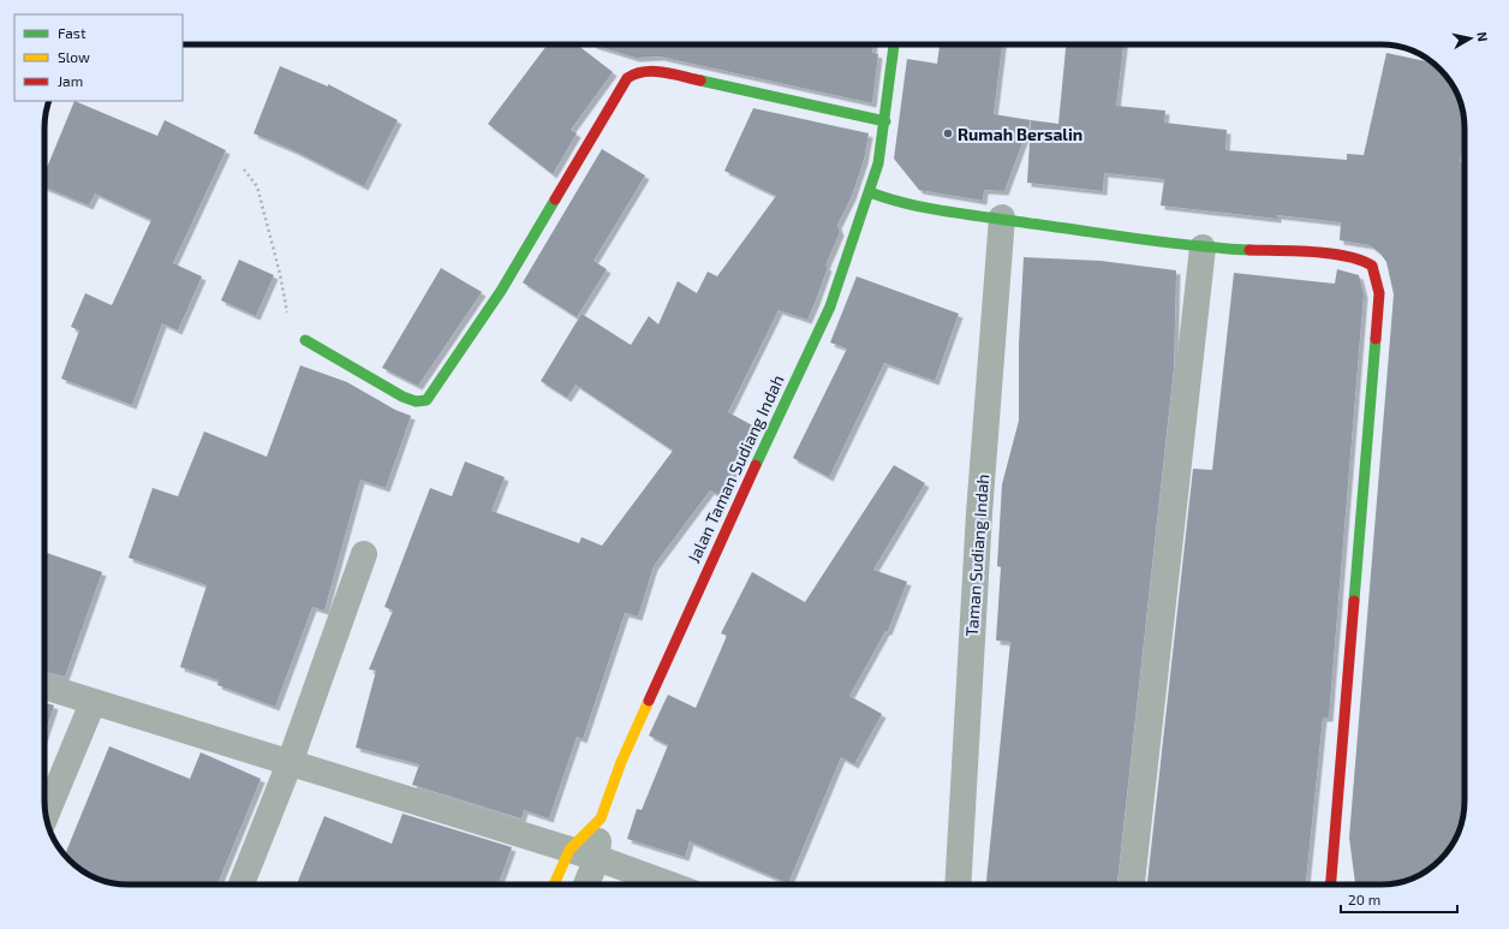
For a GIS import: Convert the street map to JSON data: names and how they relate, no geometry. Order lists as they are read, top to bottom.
{
  "streets": {
    "street": ["Jalan Taman Sudiang Indah", "Taman Sudiang Indah"]
  },
  "places": ["Rumah Bersalin"],
  "legend": ["Fast", "Slow", "Jam"],
  "scale_bar": "20 m",
  "north": "right"
}
